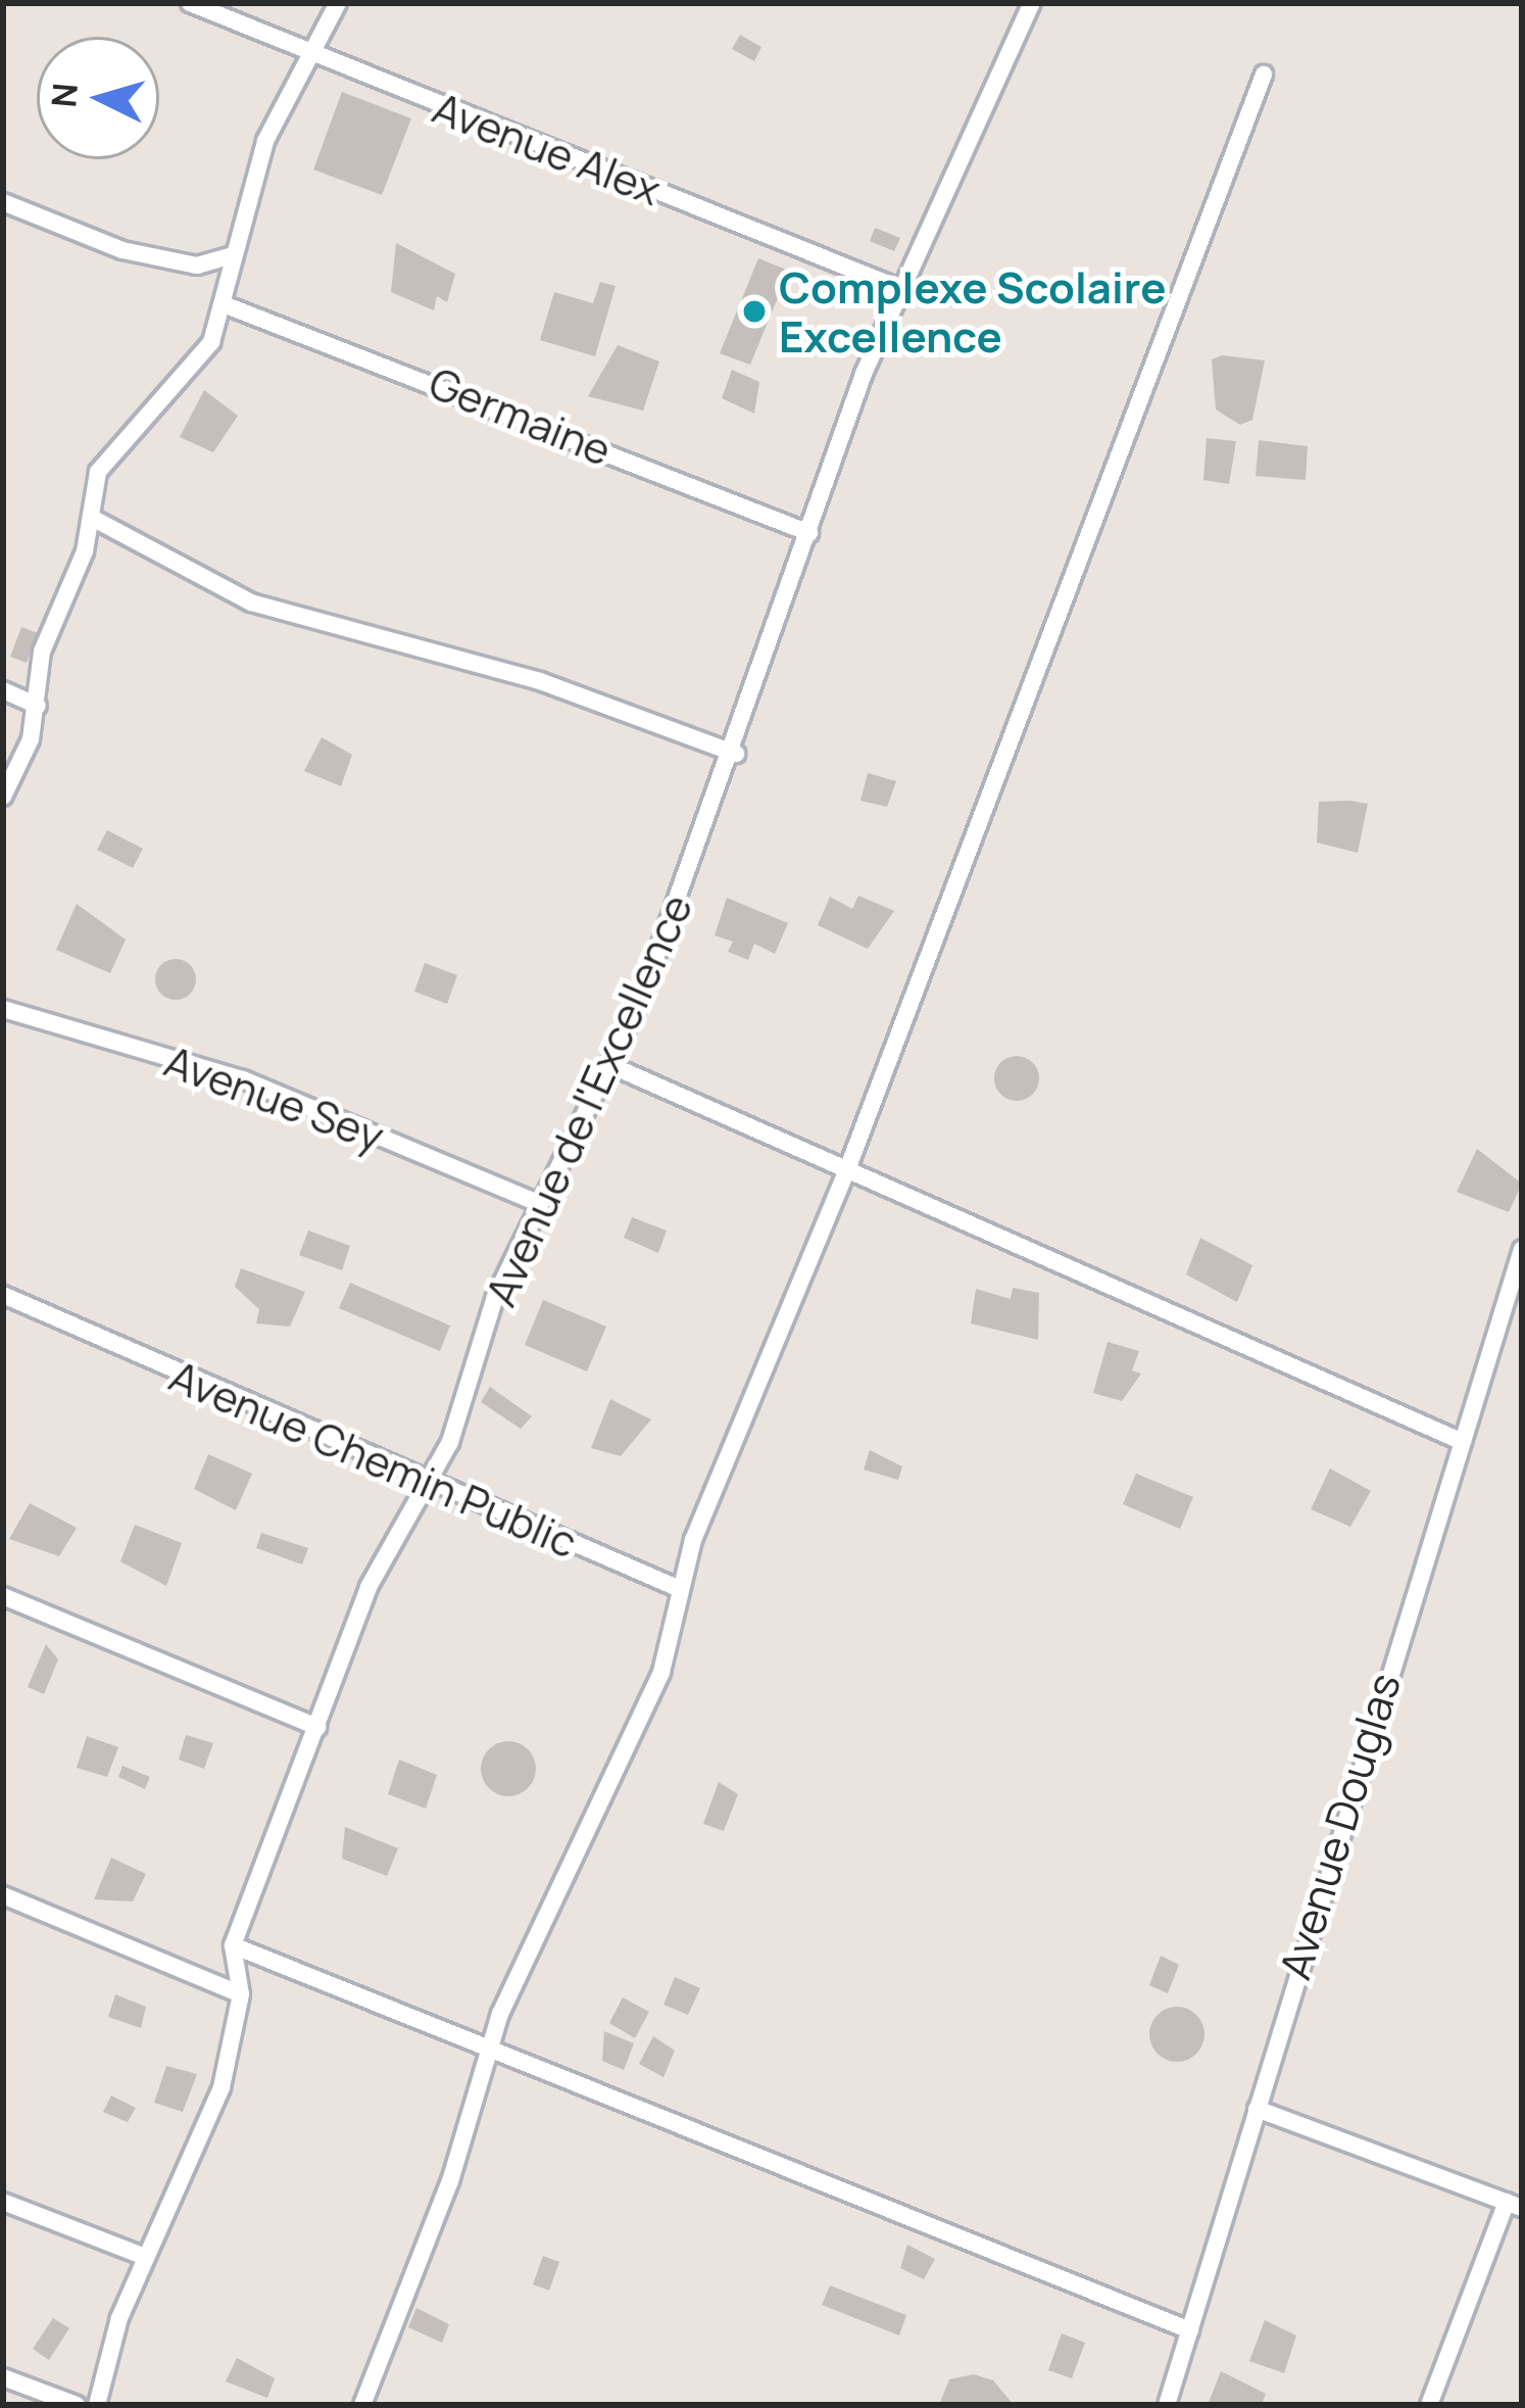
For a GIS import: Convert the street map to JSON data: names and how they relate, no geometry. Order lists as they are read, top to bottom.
{
  "streets": {
    "street": [
      "Avenue Alex",
      "Germaine",
      "Avenue Sey",
      "Avenue de l'Excellence",
      "Avenue Chemin Public",
      "Avenue Douglas"
    ]
  },
  "crossings": [
    ["Avenue Alex", "Avenue de l'Excellence"],
    ["Germaine", "Avenue de l'Excellence"],
    ["Avenue Sey", "Avenue de l'Excellence"],
    ["Avenue de l'Excellence", "Avenue Chemin Public"]
  ],
  "places": ["Complexe Scolaire Excellence"],
  "north": "left"
}
